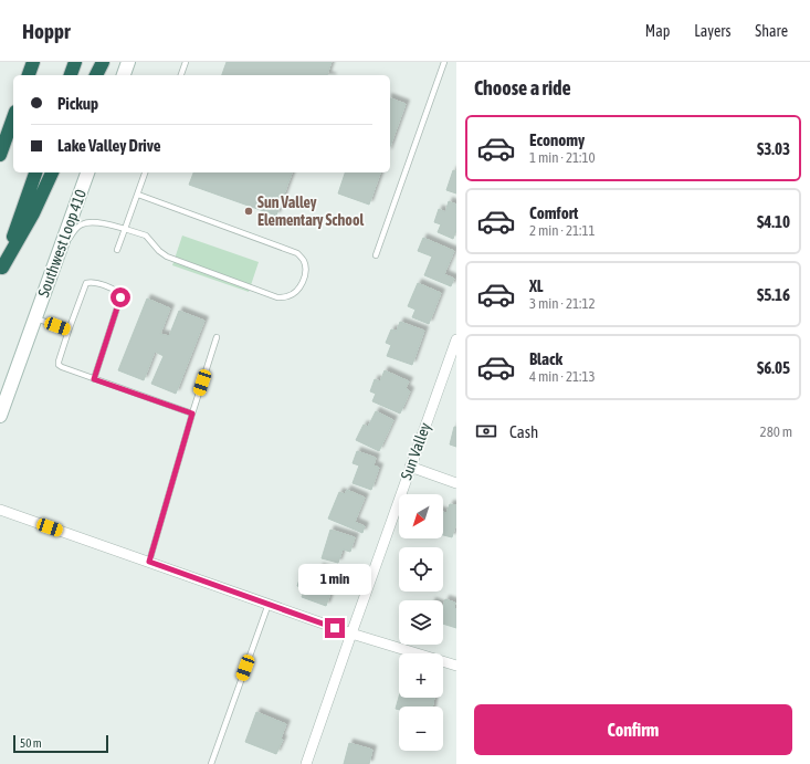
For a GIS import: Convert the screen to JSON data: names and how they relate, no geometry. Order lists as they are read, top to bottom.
{
  "streets": {
    "main road": ["Southwest Loop 410"],
    "street": ["Sun Valley"]
  },
  "places": ["Sun Valley Elementary School"],
  "scale_bar": "50 m",
  "north": "bottom left",
  "page": {
    "header": "Hoppr",
    "nav": ["Map", "Layers", "Share"],
    "heading": "Choose a ride",
    "banner": ["Pickup", "Lake Valley Drive"],
    "list": [
      {
        "name": "Economy",
        "note": "1 min · 21:10",
        "value": "$3.03"
      },
      {
        "name": "Comfort",
        "note": "2 min · 21:11",
        "value": "$4.10"
      },
      {
        "name": "XL",
        "note": "3 min · 21:12",
        "value": "$5.16"
      },
      {
        "name": "Black",
        "note": "4 min · 21:13",
        "value": "$6.05"
      }
    ],
    "pay": ["Cash", "280 m"],
    "map_buttons": ["+", "−"],
    "bubble": "1 min",
    "buttons": "Confirm",
    "scale": "50 m"
  }
}
